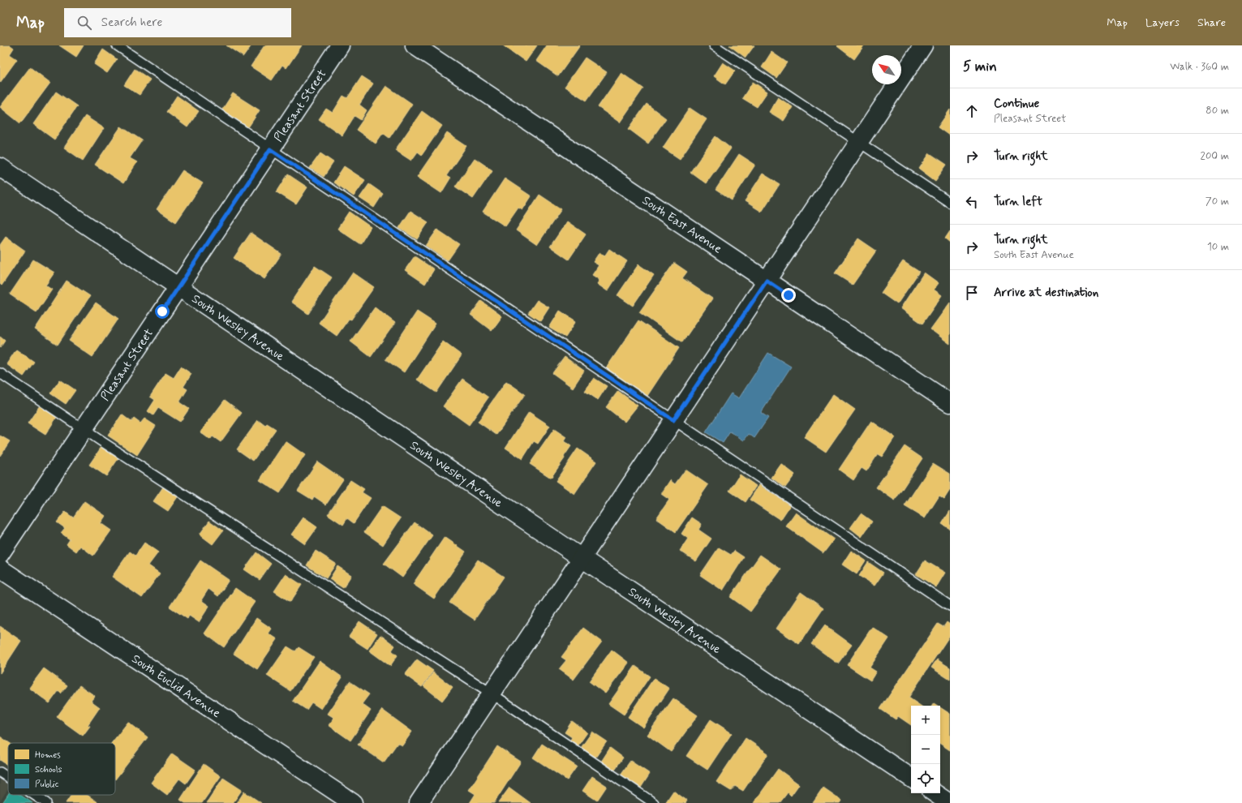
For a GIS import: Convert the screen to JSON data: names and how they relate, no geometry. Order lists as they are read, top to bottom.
{
  "streets": {
    "street": [
      "Pleasant Street",
      "South East Avenue",
      "South Wesley Avenue",
      "South Euclid Avenue"
    ]
  },
  "crossings": [
    ["Pleasant Street", "South Wesley Avenue"]
  ],
  "legend": ["Homes", "Schools", "Public"],
  "north": "top left",
  "page": {
    "header": "Map",
    "search": "Search here",
    "nav": ["Map", "Layers", "Share"],
    "heading": ["5 min", "Walk · 360 m"],
    "list": [
      ["Continue", "Pleasant Street", "80 m"],
      ["Turn right", "200 m"],
      ["Turn left", "70 m"],
      ["Turn right", "South East Avenue", "10 m"],
      "Arrive at destination"
    ],
    "map_buttons": ["+", "−"]
  }
}
